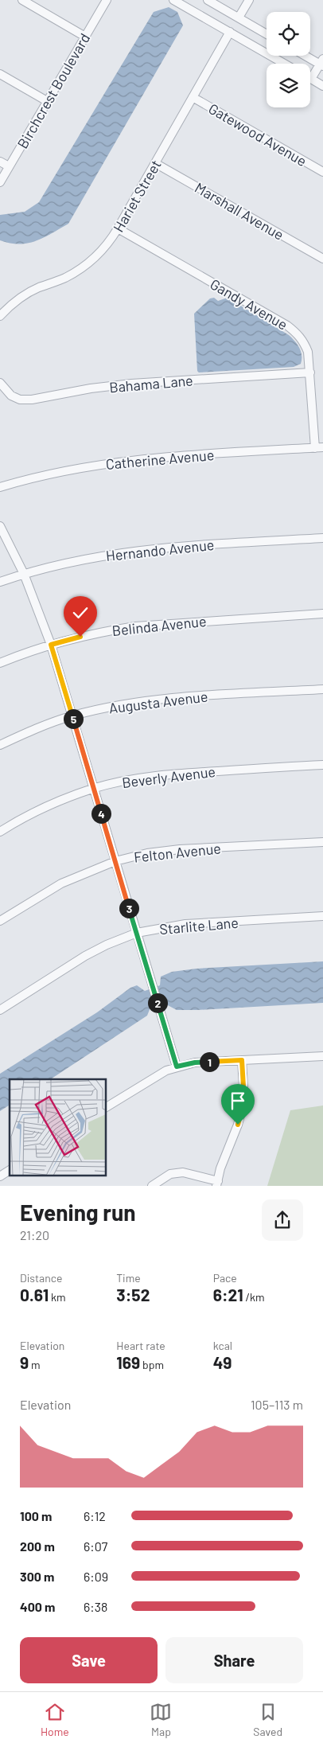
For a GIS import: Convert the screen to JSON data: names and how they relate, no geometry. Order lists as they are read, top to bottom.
{
  "streets": {
    "street": [
      "Birchcrest Boulevard",
      "Gatewood Avenue",
      "Hariet Street",
      "Marshall Avenue",
      "Gandy Avenue",
      "Bahama Lane",
      "Catherine Avenue",
      "Hernando Avenue",
      "Belinda Avenue",
      "Augusta Avenue",
      "Beverly Avenue",
      "Felton Avenue",
      "Starlite Lane"
    ]
  },
  "crossings": [
    ["Gatewood Avenue", "Hariet Street"],
    ["Hariet Street", "Marshall Avenue"],
    ["Hariet Street", "Gandy Avenue"],
    ["Gandy Avenue", "Bahama Lane"],
    ["Gandy Avenue", "Catherine Avenue"]
  ],
  "page": {
    "pins": [
      "5",
      "4",
      "3",
      "2",
      "1"
    ],
    "heading": ["Evening run", "21:20"],
    "stats": [
      ["Distance", "0.61 km"],
      ["Time", "3:52"],
      ["Pace", "6:21 /km"],
      ["Elevation", "9 m"],
      ["Heart rate", "169 bpm"],
      ["kcal", "49"]
    ],
    "chart": ["Elevation", "105–113 m"],
    "list": [
      {
        "name": "100 m",
        "note": "6:12"
      },
      {
        "name": "200 m",
        "note": "6:07"
      },
      {
        "name": "300 m",
        "note": "6:09"
      },
      {
        "name": "400 m",
        "note": "6:38"
      }
    ],
    "buttons": ["Save", "Share"],
    "tabs": ["Home", "Map", "Saved"]
  }
}
